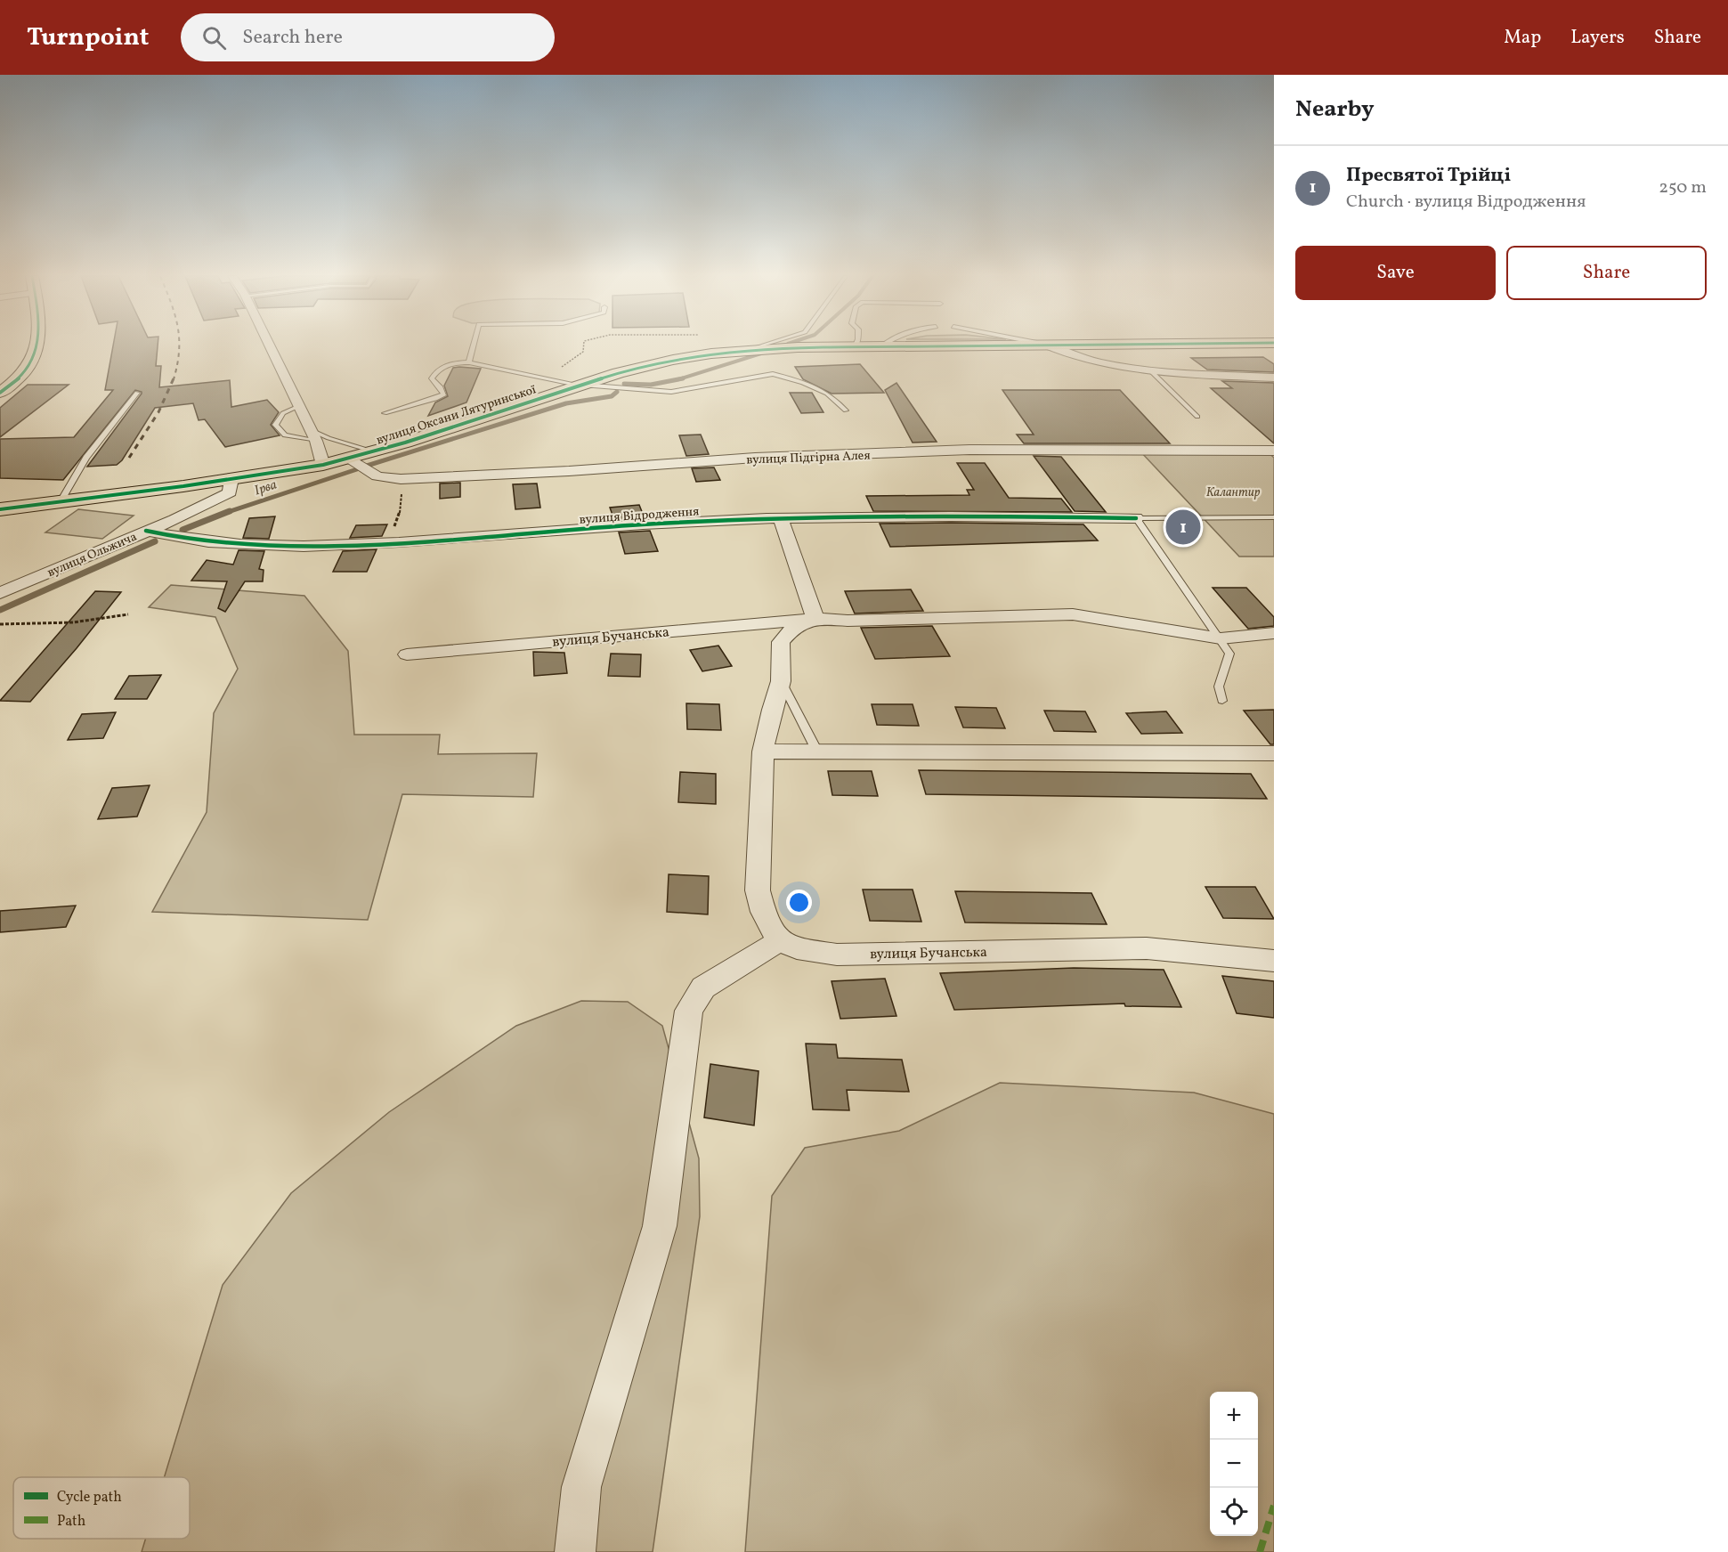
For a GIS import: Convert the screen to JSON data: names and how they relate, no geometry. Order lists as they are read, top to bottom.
{
  "streets": {
    "highway": ["вулиця Оксани Лятуринської"],
    "street": [
      "вулиця Підгірна Алея",
      "вулиця Відродження",
      "вулиця Ольжича",
      "вулиця Бучанська"
    ]
  },
  "crossings": [
    ["вулиця Оксани Лятуринської", "вулиця Підгірна Алея"],
    ["вулиця Оксани Лятуринської", "вулиця Ольжича"],
    ["вулиця Відродження", "вулиця Ольжича"]
  ],
  "water": ["Ірва"],
  "parks": ["Калантир"],
  "legend": ["Cycle path", "Path"],
  "page": {
    "header": "Turnpoint",
    "search": "Search here",
    "nav": ["Map", "Layers", "Share"],
    "heading": "Nearby",
    "list": [
      {
        "mark": "1",
        "name": "Пресвятої Трійці",
        "note": "Church · вулиця Відродження",
        "value": "250 m"
      }
    ],
    "buttons": ["Save", "Share"],
    "pins": "1",
    "map_buttons": ["+", "−"]
  }
}
